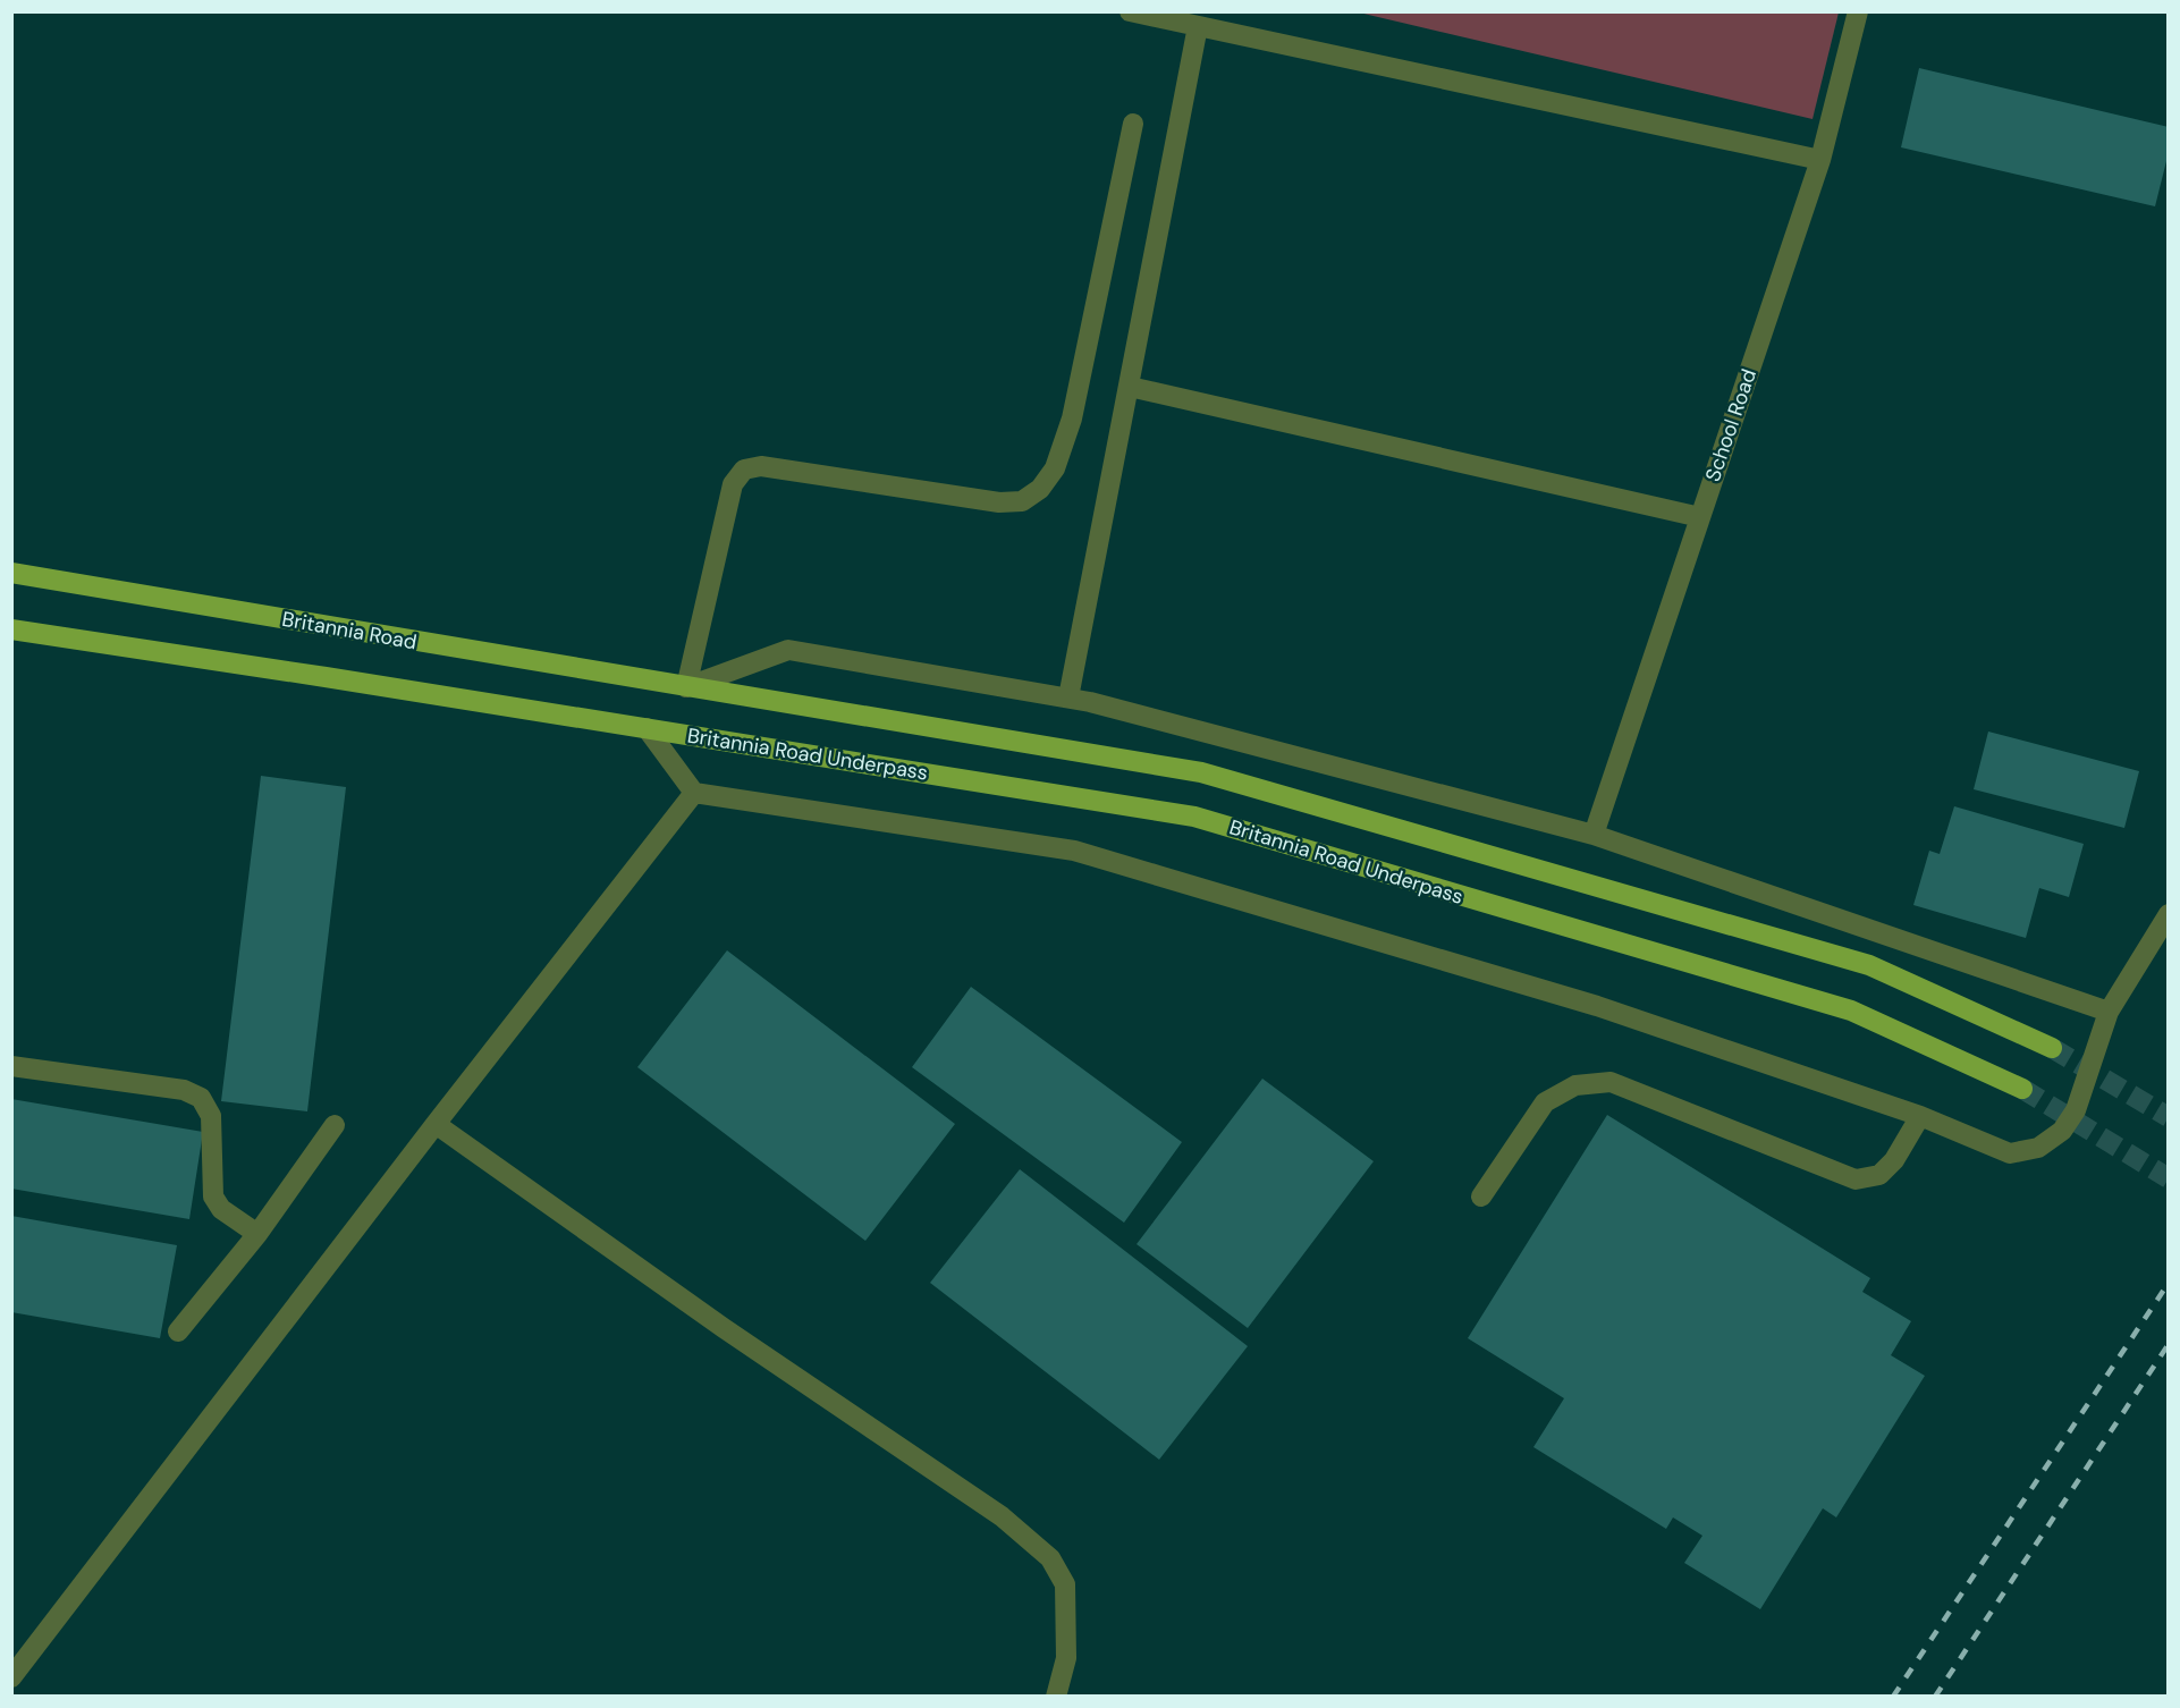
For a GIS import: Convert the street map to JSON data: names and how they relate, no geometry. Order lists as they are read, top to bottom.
{
  "streets": {
    "main road": ["Britannia Road", "Britannia Road Underpass"],
    "street": ["School Road"]
  }
}
